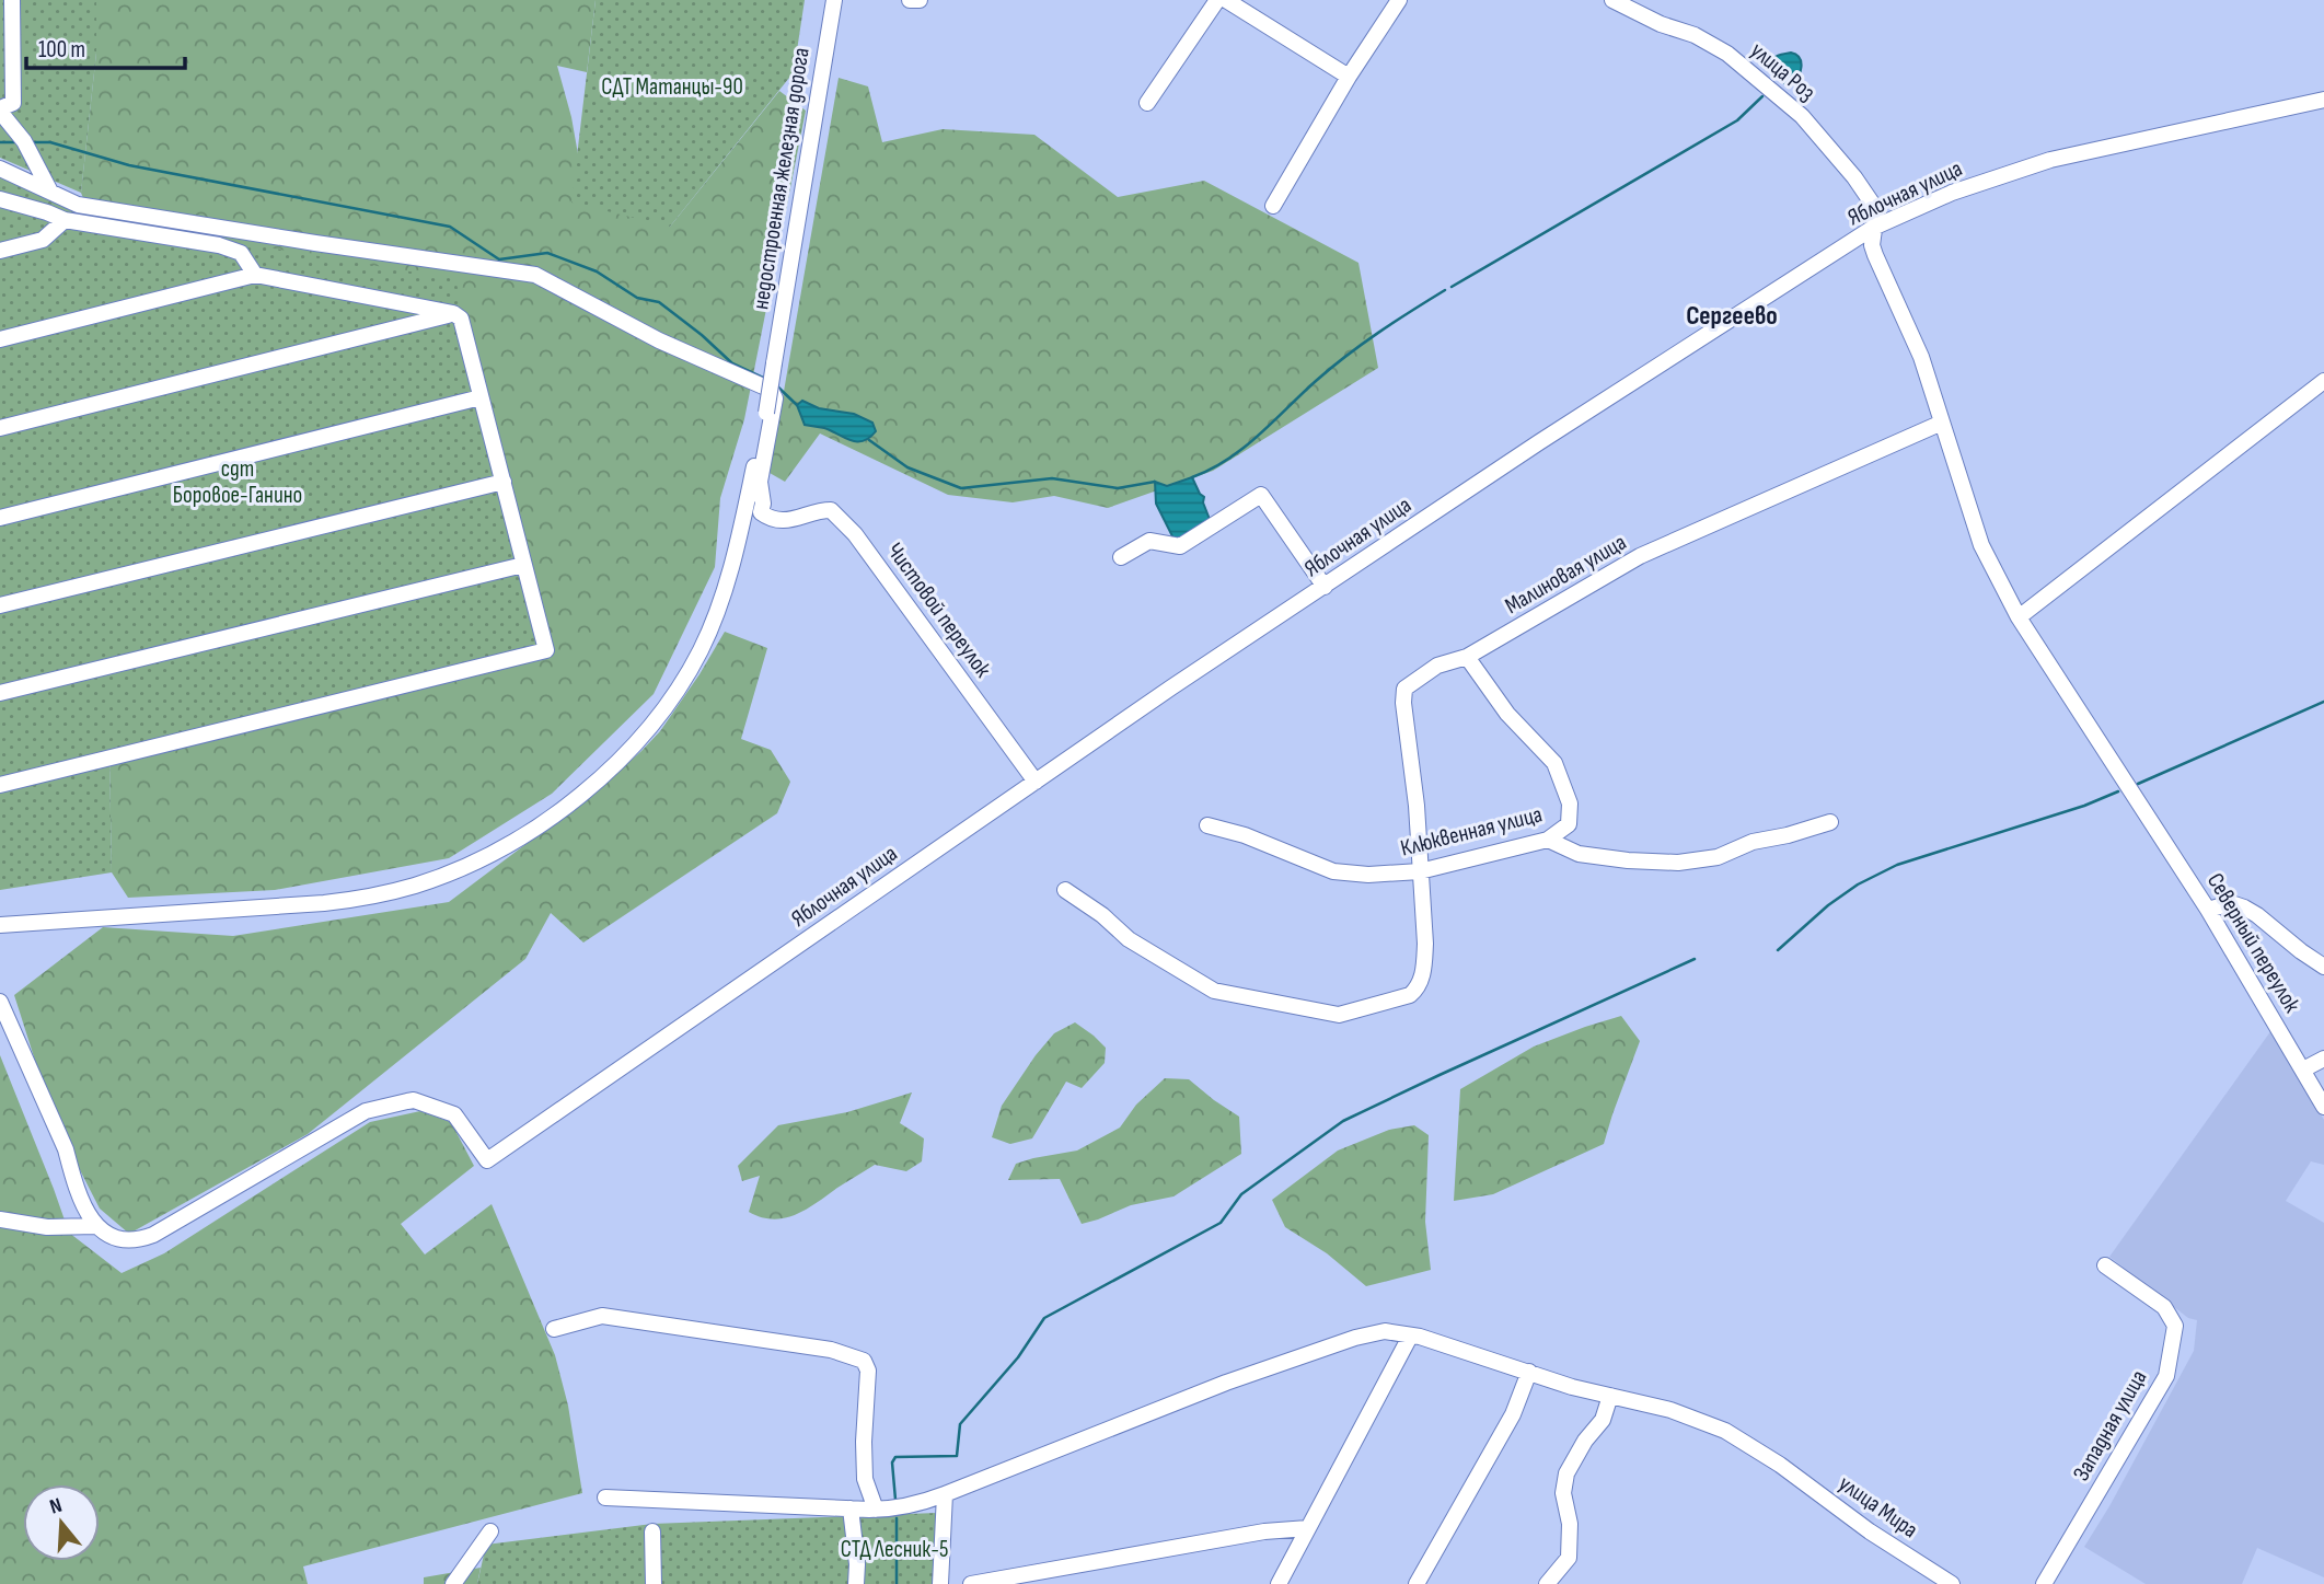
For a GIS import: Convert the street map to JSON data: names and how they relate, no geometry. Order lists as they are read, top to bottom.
{
  "streets": {
    "street": [
      "улица Роз",
      "недостроенная железная дорога",
      "Яблочная улица",
      "Малиновая улица",
      "Чистовой переулок",
      "Клюквенная улица",
      "Северный переулок",
      "Западная улица",
      "улица Мира"
    ]
  },
  "crossings": [
    ["улица Роз", "Яблочная улица"],
    ["улица Роз", "Малиновая улица"],
    ["улица Роз", "Северный переулок"],
    ["Яблочная улица", "Чистовой переулок"],
    ["Малиновая улица", "Клюквенная улица"]
  ],
  "districts": ["Сергеево"],
  "parks": ["СДТ Матанцы-90", "сдт Боровое-Ганино", "СТД Лесник-5"],
  "scale_bar": "100 m",
  "north": "top"
}
